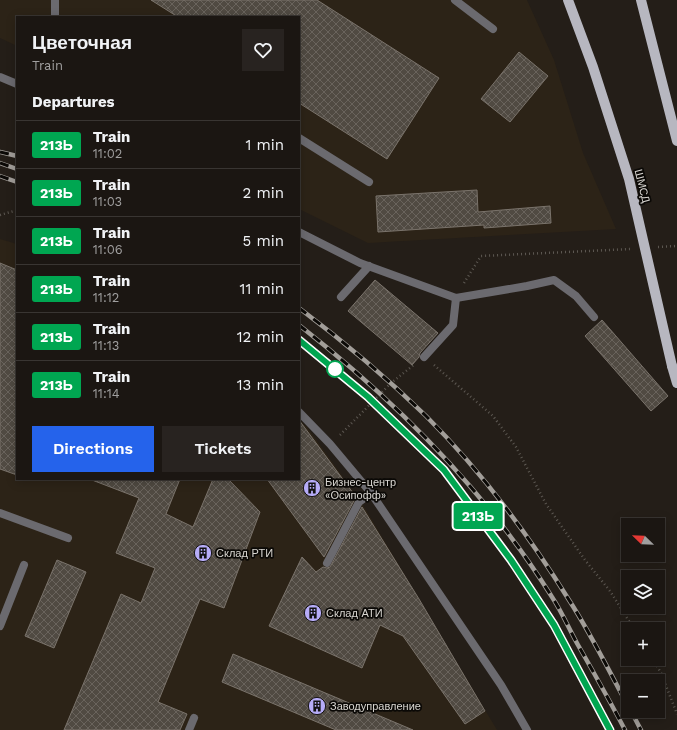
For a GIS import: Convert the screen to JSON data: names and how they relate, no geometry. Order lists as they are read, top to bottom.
{
  "streets": {
    "main road": ["ШМСД"]
  },
  "places": {
    "building": [
      "Бизнес-центр «Осипофф»",
      "Склад РТИ",
      "Склад АТИ",
      "Заводуправление"
    ]
  },
  "north": "top left",
  "page": {
    "on_map": "213Ь",
    "heading": [
      ["Цветочная", "Train"],
      "Departures"
    ],
    "list": [
      {
        "mark": "213Ь",
        "name": "Train",
        "note": "11:02",
        "value": "1 min"
      },
      {
        "mark": "213Ь",
        "name": "Train",
        "note": "11:03",
        "value": "2 min"
      },
      {
        "mark": "213Ь",
        "name": "Train",
        "note": "11:06",
        "value": "5 min"
      },
      {
        "mark": "213Ь",
        "name": "Train",
        "note": "11:12",
        "value": "11 min"
      },
      {
        "mark": "213Ь",
        "name": "Train",
        "note": "11:13",
        "value": "12 min"
      },
      {
        "mark": "213Ь",
        "name": "Train",
        "note": "11:14",
        "value": "13 min"
      }
    ],
    "buttons": ["Directions", "Tickets"],
    "map_buttons": ["+", "−"]
  }
}
